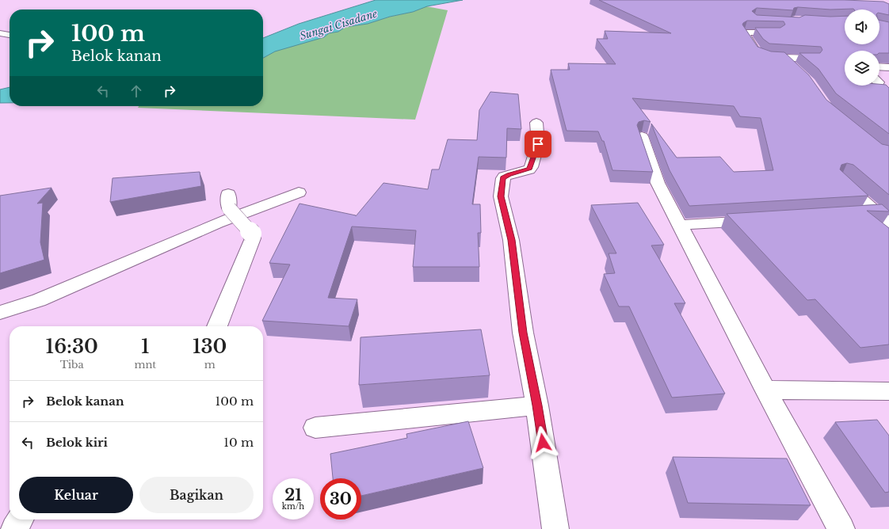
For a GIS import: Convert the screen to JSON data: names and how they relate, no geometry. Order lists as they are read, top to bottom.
{
  "water": ["Sungai Cisadane"],
  "page": {
    "turn": ["100 m", "Belok kanan"],
    "eta": [
      "16:30",
      "Tiba",
      "1",
      "mnt",
      "130",
      "m"
    ],
    "list": [
      {
        "name": "Belok kanan",
        "value": "100 m"
      },
      {
        "name": "Belok kiri",
        "value": "10 m"
      }
    ],
    "buttons": ["Keluar", "Bagikan"],
    "speed": "21 km/h",
    "limit": "30"
  }
}
